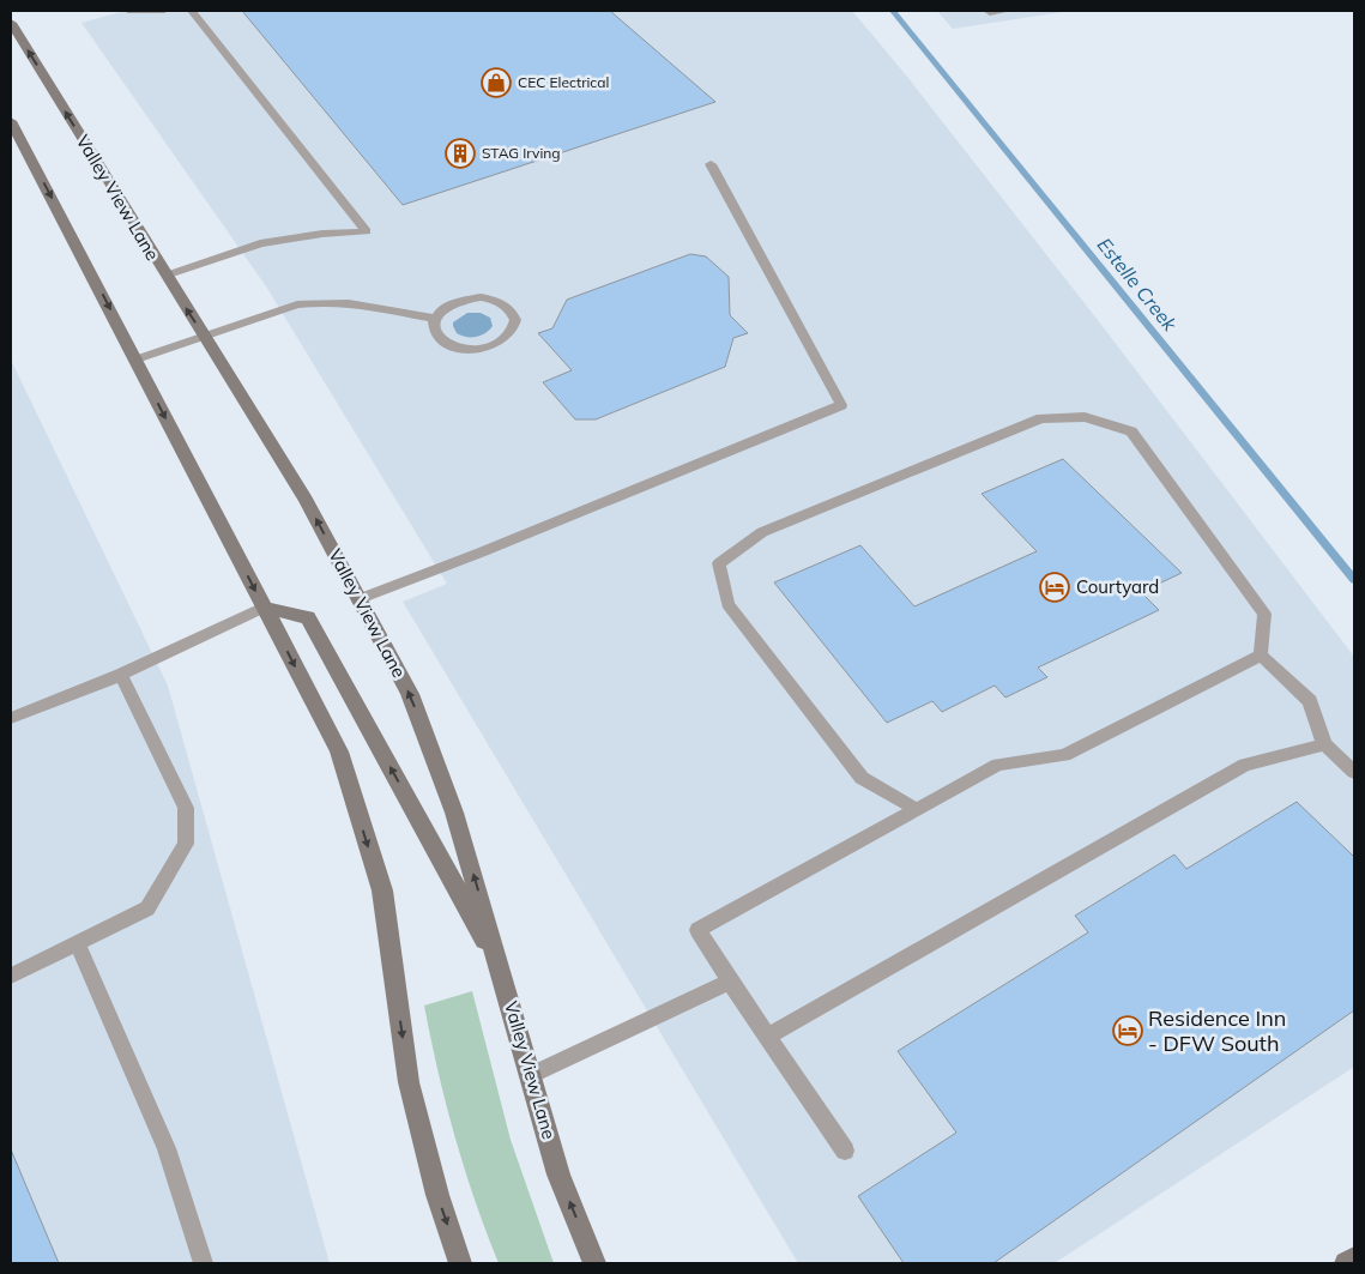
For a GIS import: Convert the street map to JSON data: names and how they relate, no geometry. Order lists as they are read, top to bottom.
{
  "streets": {
    "main road": ["Valley View Lane"]
  },
  "water": ["Estelle Creek"],
  "places": {
    "shop": ["CEC Electrical"],
    "building": ["STAG Irving"],
    "hotel": ["Courtyard", "Residence Inn - DFW South"]
  }
}
